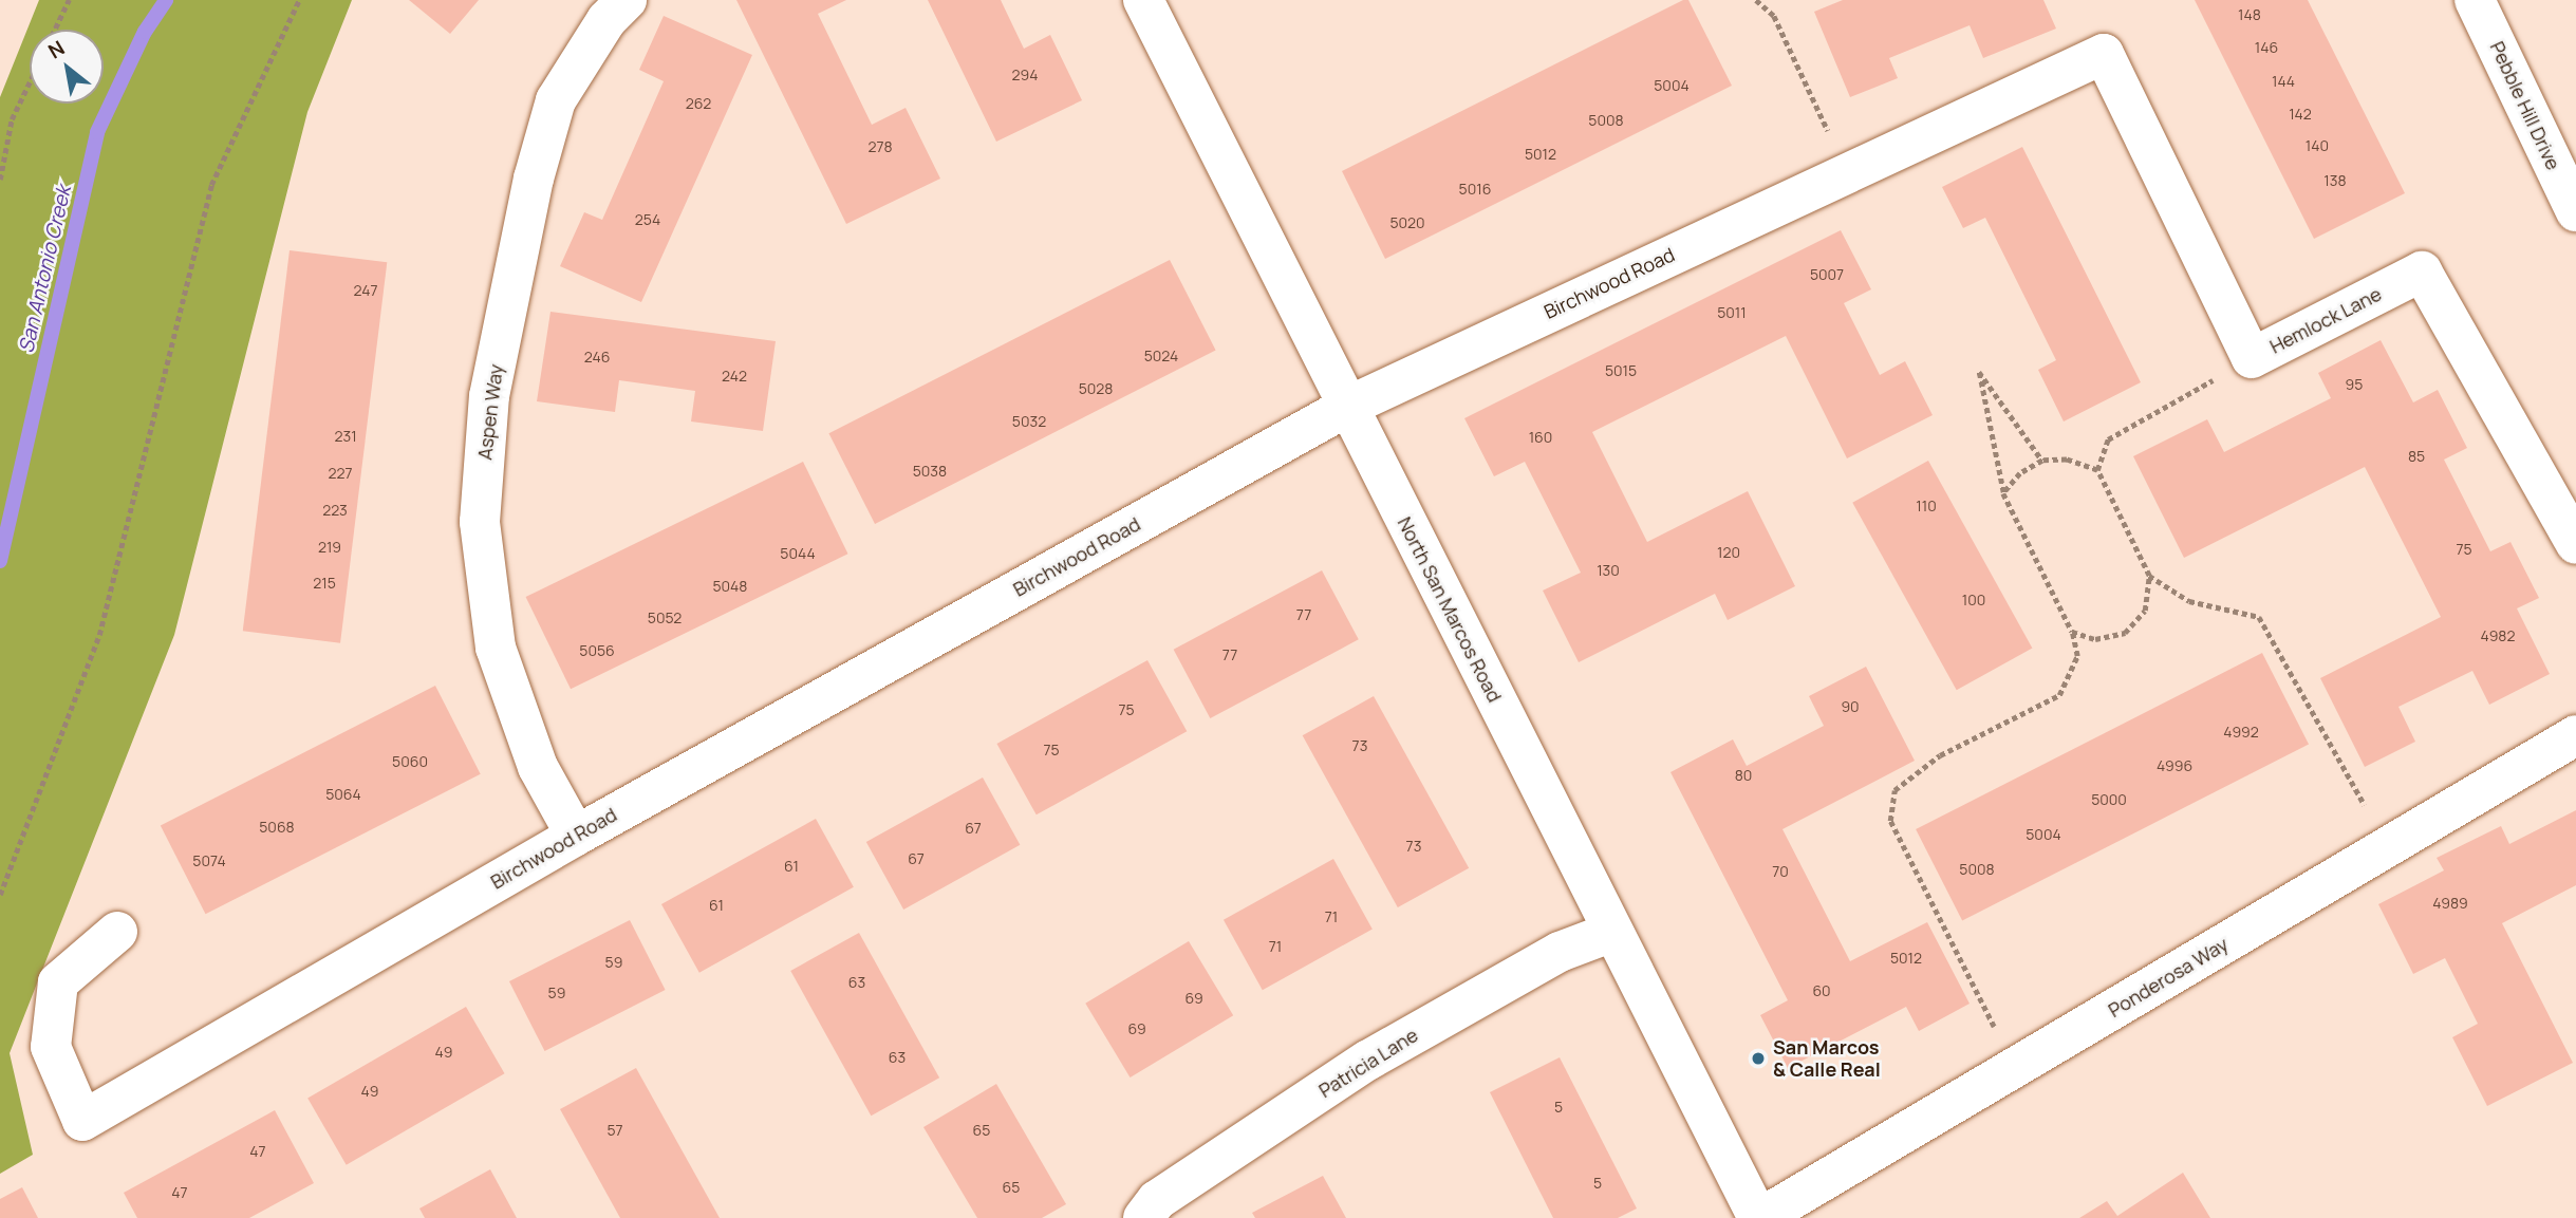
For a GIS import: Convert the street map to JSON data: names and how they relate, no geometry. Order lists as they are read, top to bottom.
{
  "streets": {
    "street": [
      "Pebble Hill Drive",
      "Birchwood Road",
      "Hemlock Lane",
      "Aspen Way",
      "North San Marcos Road",
      "Ponderosa Way",
      "Patricia Lane"
    ]
  },
  "crossings": [
    ["Birchwood Road", "Hemlock Lane"],
    ["Birchwood Road", "Aspen Way"],
    ["Birchwood Road", "North San Marcos Road"],
    ["North San Marcos Road", "Ponderosa Way"],
    ["North San Marcos Road", "Patricia Lane"]
  ],
  "water": ["San Antonio Creek"],
  "places": ["San Marcos & Calle Real"],
  "house_numbers": [
    "148",
    "146",
    "294",
    "144",
    "5004",
    "262",
    "142",
    "5008",
    "140",
    "278",
    "5012",
    "138",
    "5016",
    "254",
    "5020",
    "5007",
    "247",
    "5011",
    "5024",
    "246",
    "5015",
    "242",
    "95",
    "5028",
    "5032",
    "231",
    "160",
    "85",
    "5038",
    "227",
    "110",
    "223",
    "219",
    "75",
    "120",
    "5044",
    "130",
    "215",
    "5048",
    "100",
    "77",
    "5052",
    "4982",
    "5056",
    "77",
    "90",
    "75",
    "4992",
    "73",
    "75",
    "5060",
    "4996",
    "80",
    "5064",
    "5000",
    "5068",
    "67",
    "5004",
    "73",
    "67",
    "5074",
    "61",
    "5008",
    "70",
    "4989",
    "61",
    "71",
    "71",
    "5012",
    "59",
    "63",
    "60",
    "59",
    "69",
    "69",
    "49",
    "63",
    "49",
    "5",
    "57",
    "65",
    "47",
    "5",
    "65",
    "47"
  ],
  "north": "top left"
}
